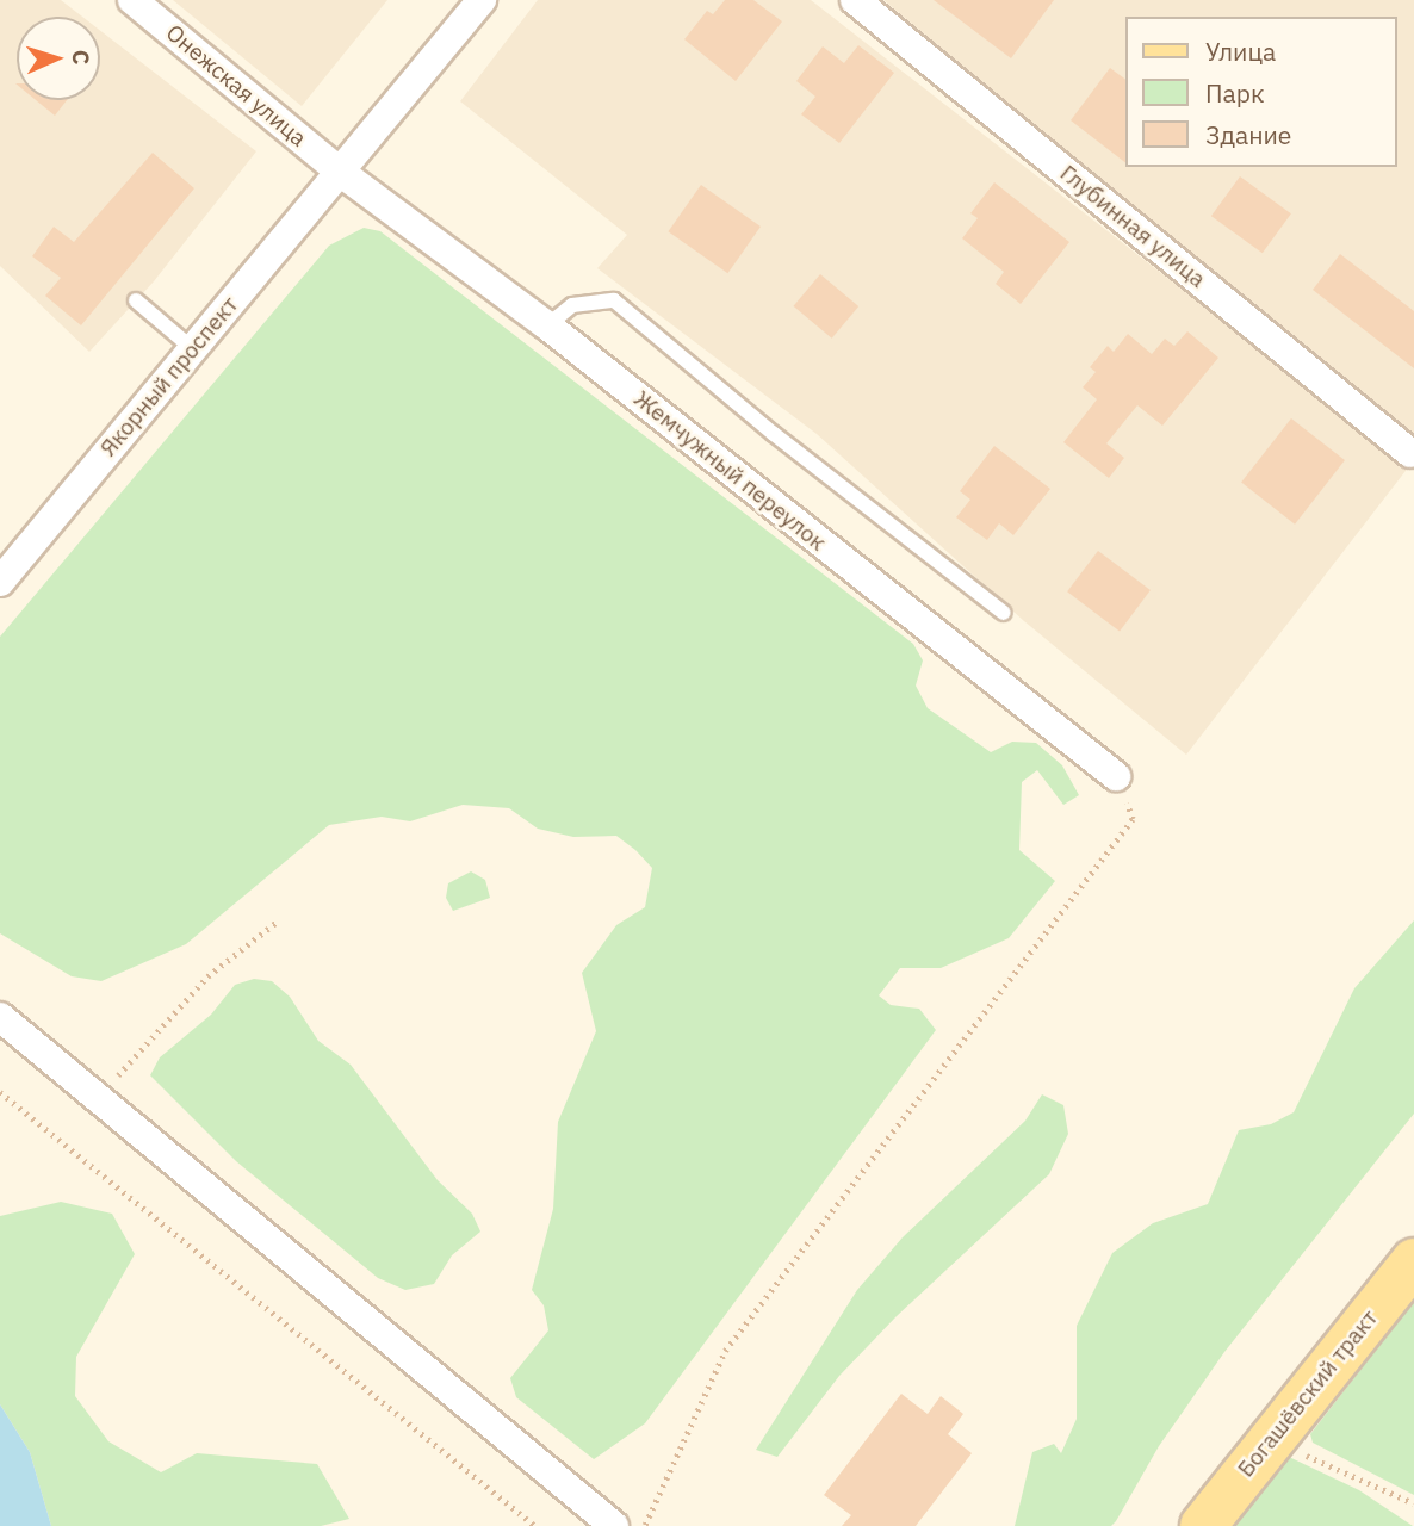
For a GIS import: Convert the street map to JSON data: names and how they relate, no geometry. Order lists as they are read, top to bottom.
{
  "streets": {
    "main road": ["Богашёвский тракт"],
    "street": [
      "Онежская улица",
      "Глубинная улица",
      "Якорный проспект",
      "Жемчужный переулок"
    ]
  },
  "crossings": [
    ["Онежская улица", "Якорный проспект"],
    ["Онежская улица", "Жемчужный переулок"],
    ["Якорный проспект", "Жемчужный переулок"]
  ],
  "legend": ["Улица", "Парк", "Здание"],
  "north": "right"
}
